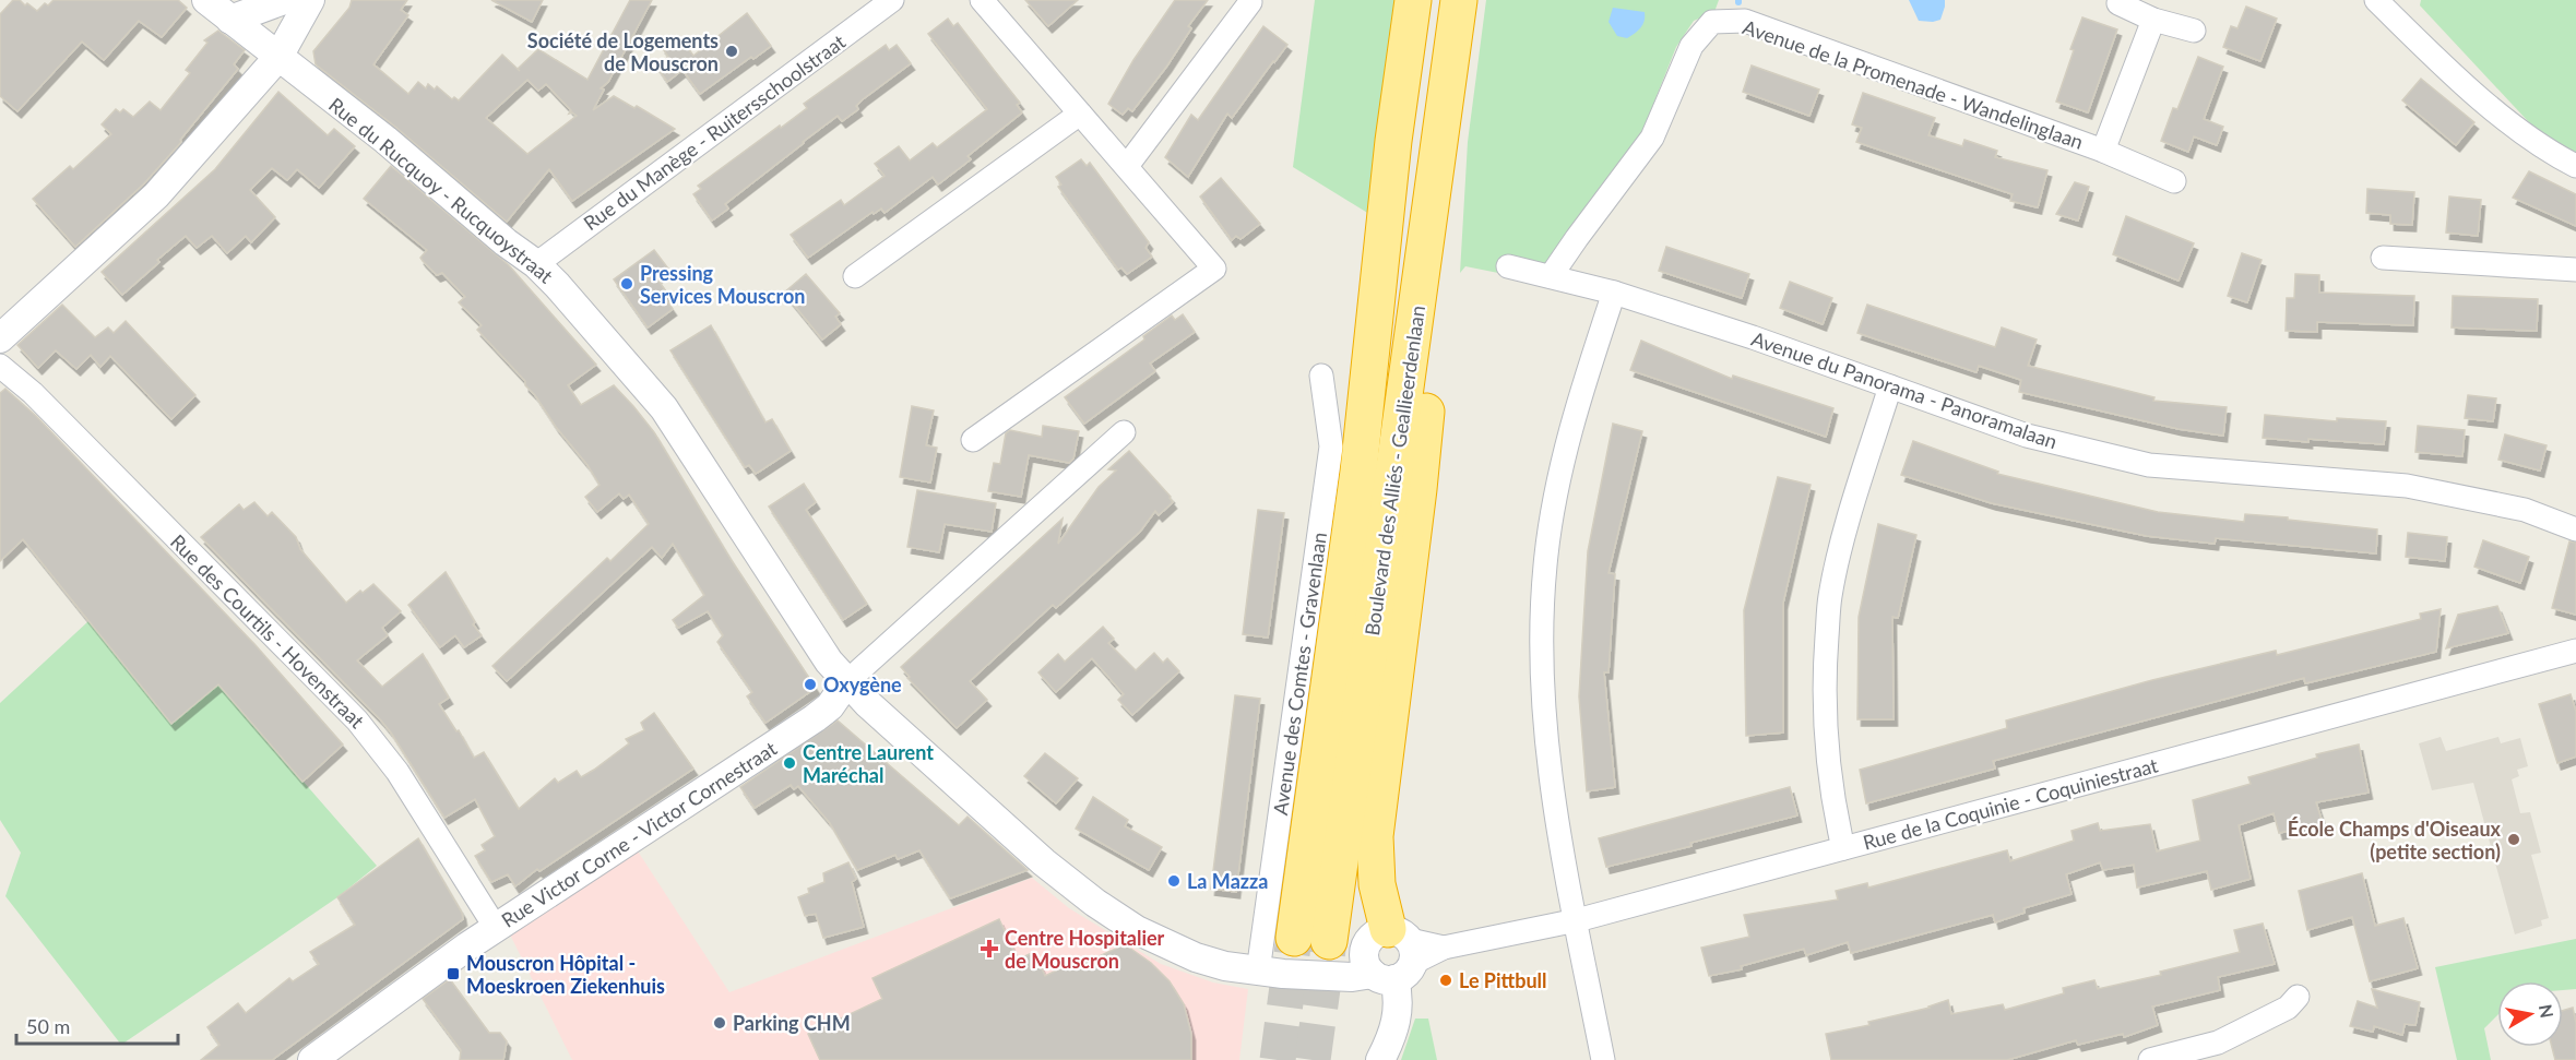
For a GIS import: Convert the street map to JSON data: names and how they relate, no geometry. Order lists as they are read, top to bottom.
{
  "streets": {
    "highway": ["Boulevard des Alliés - Geallieerdenlaan"],
    "street": [
      "Avenue de la Promenade - Wandelinglaan",
      "Rue du Manège - Ruitersschoolstraat",
      "Rue du Rucquoy - Rucquoystraat",
      "Avenue du Panorama - Panoramalaan",
      "Rue des Courtils - Hovenstraat",
      "Avenue des Comtes - Gravenlaan",
      "Rue de la Coquinie - Coquiniestraat",
      "Rue Victor Corne - Victor Cornestraat"
    ]
  },
  "crossings": [
    ["Avenue de la Promenade - Wandelinglaan", "Avenue du Panorama - Panoramalaan"],
    ["Rue du Manège - Ruitersschoolstraat", "Rue du Rucquoy - Rucquoystraat"],
    ["Rue du Rucquoy - Rucquoystraat", "Rue Victor Corne - Victor Cornestraat"],
    ["Boulevard des Alliés - Geallieerdenlaan", "Rue de la Coquinie - Coquiniestraat"],
    ["Rue des Courtils - Hovenstraat", "Rue Victor Corne - Victor Cornestraat"]
  ],
  "places": {
    "other": [
      "Société de Logements de Mouscron",
      "Pressing Services Mouscron",
      "Oxygène",
      "Centre Laurent Maréchal",
      "École Champs d'Oiseaux (petite section)",
      "La Mazza",
      "Le Pittbull",
      "Parking CHM"
    ],
    "health": ["Centre Hospitalier de Mouscron"],
    "transit": ["Mouscron Hôpital - Moeskroen Ziekenhuis"]
  },
  "scale_bar": "50 m",
  "north": "right"
}
